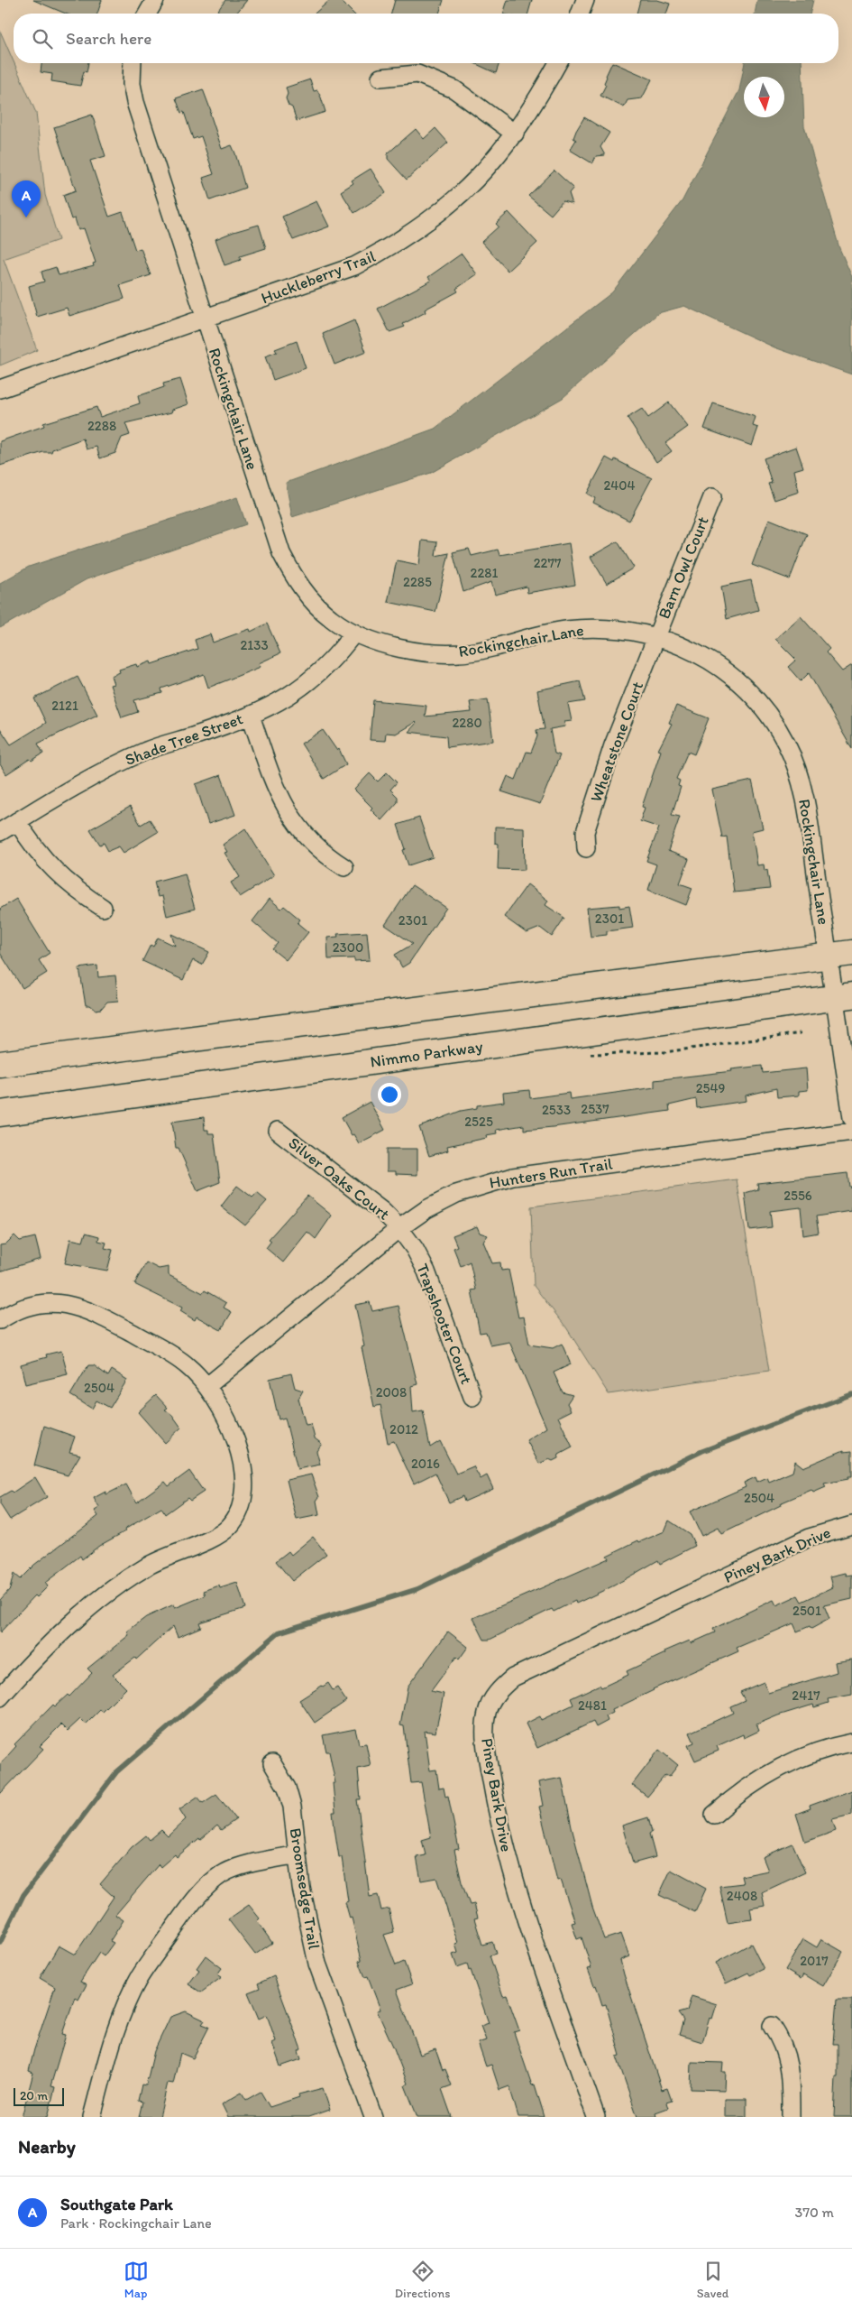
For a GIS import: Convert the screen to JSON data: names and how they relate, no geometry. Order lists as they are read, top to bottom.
{
  "streets": {
    "highway": ["Nimmo Parkway"],
    "street": [
      "Huckleberry Trail",
      "Rockingchair Lane",
      "Barn Owl Court",
      "Shade Tree Street",
      "Wheatstone Court",
      "Hunters Run Trail",
      "Silver Oaks Court",
      "Trapshooter Court",
      "Piney Bark Drive",
      "Broomsedge Trail"
    ]
  },
  "crossings": [
    ["Huckleberry Trail", "Rockingchair Lane"],
    ["Rockingchair Lane", "Barn Owl Court"],
    ["Rockingchair Lane", "Shade Tree Street"],
    ["Rockingchair Lane", "Wheatstone Court"],
    ["Rockingchair Lane", "Nimmo Parkway"],
    ["Barn Owl Court", "Wheatstone Court"],
    ["Hunters Run Trail", "Silver Oaks Court"],
    ["Hunters Run Trail", "Trapshooter Court"],
    ["Silver Oaks Court", "Trapshooter Court"]
  ],
  "house_numbers": [
    "2288",
    "2404",
    "2277",
    "2281",
    "2285",
    "2133",
    "2121",
    "2280",
    "2301",
    "2301",
    "2300",
    "2549",
    "2537",
    "2533",
    "2525",
    "2556",
    "2504",
    "2008",
    "2012",
    "2016",
    "2504",
    "2501",
    "2417",
    "2481",
    "2408",
    "2017"
  ],
  "scale_bar": "20 m",
  "north": "bottom",
  "page": {
    "search": "Search here",
    "pins": "A",
    "scale": "20 m",
    "heading": "Nearby",
    "list": [
      {
        "mark": "A",
        "name": "Southgate Park",
        "note": "Park · Rockingchair Lane",
        "value": "370 m"
      }
    ],
    "nav": ["Map", "Directions", "Saved"]
  }
}
